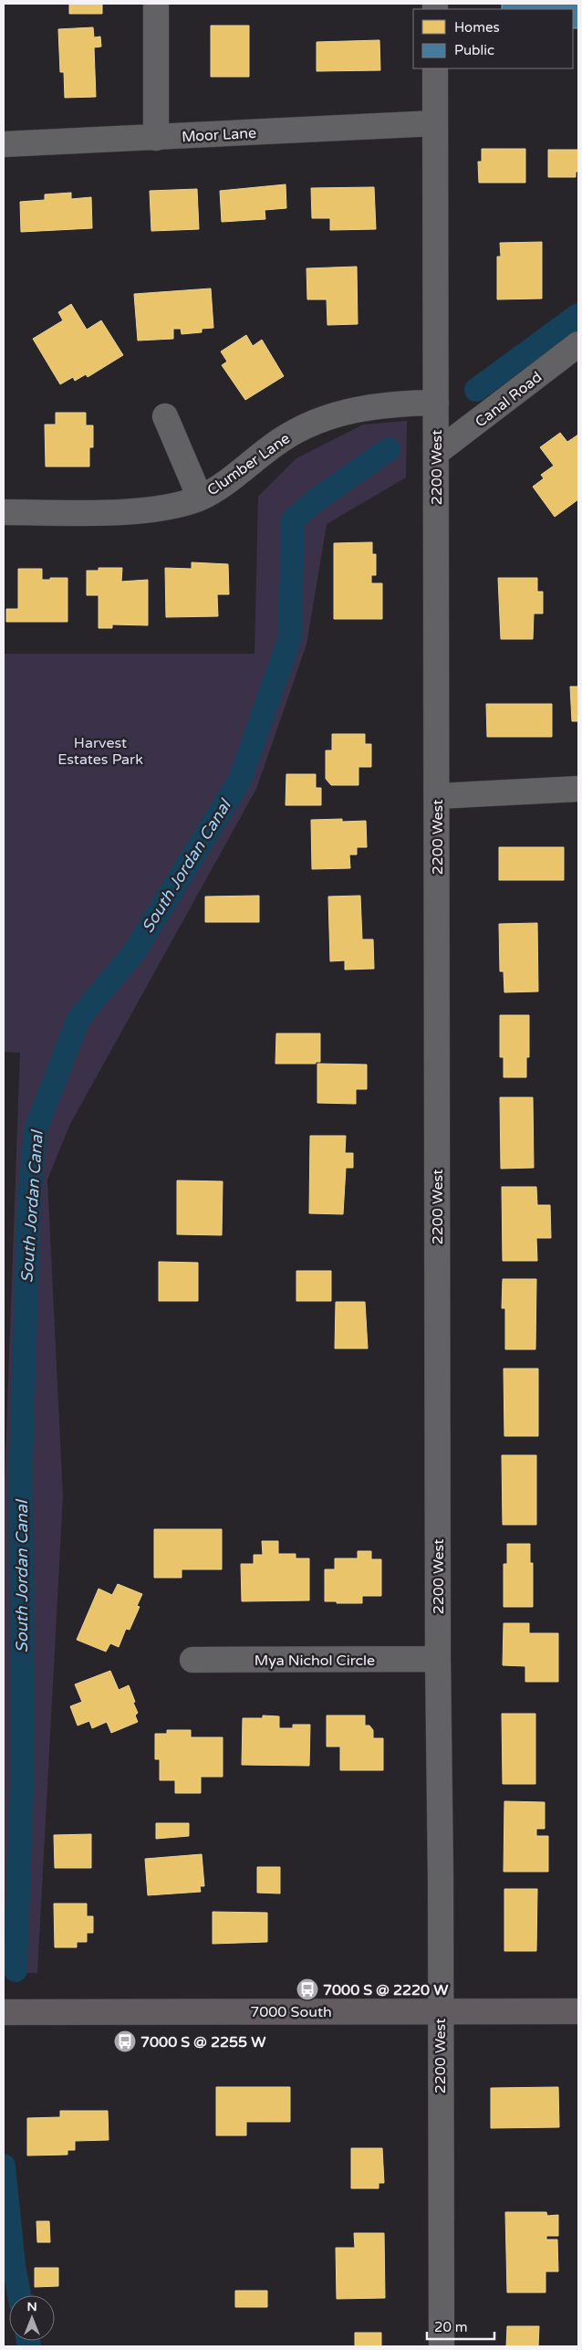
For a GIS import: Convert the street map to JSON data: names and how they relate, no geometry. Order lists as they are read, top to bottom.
{
  "streets": {
    "main road": ["7000 South"],
    "street": [
      "Moor Lane",
      "Canal Road",
      "Clumber Lane",
      "2200 West",
      "Mya Nichol Circle"
    ]
  },
  "crossings": [
    ["Moor Lane", "2200 West"],
    ["Canal Road", "2200 West"],
    ["Clumber Lane", "2200 West"],
    ["2200 West", "Mya Nichol Circle"],
    ["2200 West", "7000 South"]
  ],
  "water": ["South Jordan Canal"],
  "parks": ["Harvest Estates Park"],
  "places": {
    "bus stop": ["7000 S @ 2220 W", "7000 S @ 2255 W"]
  },
  "legend": ["Homes", "Public"],
  "scale_bar": "20 m",
  "north": "top"
}
